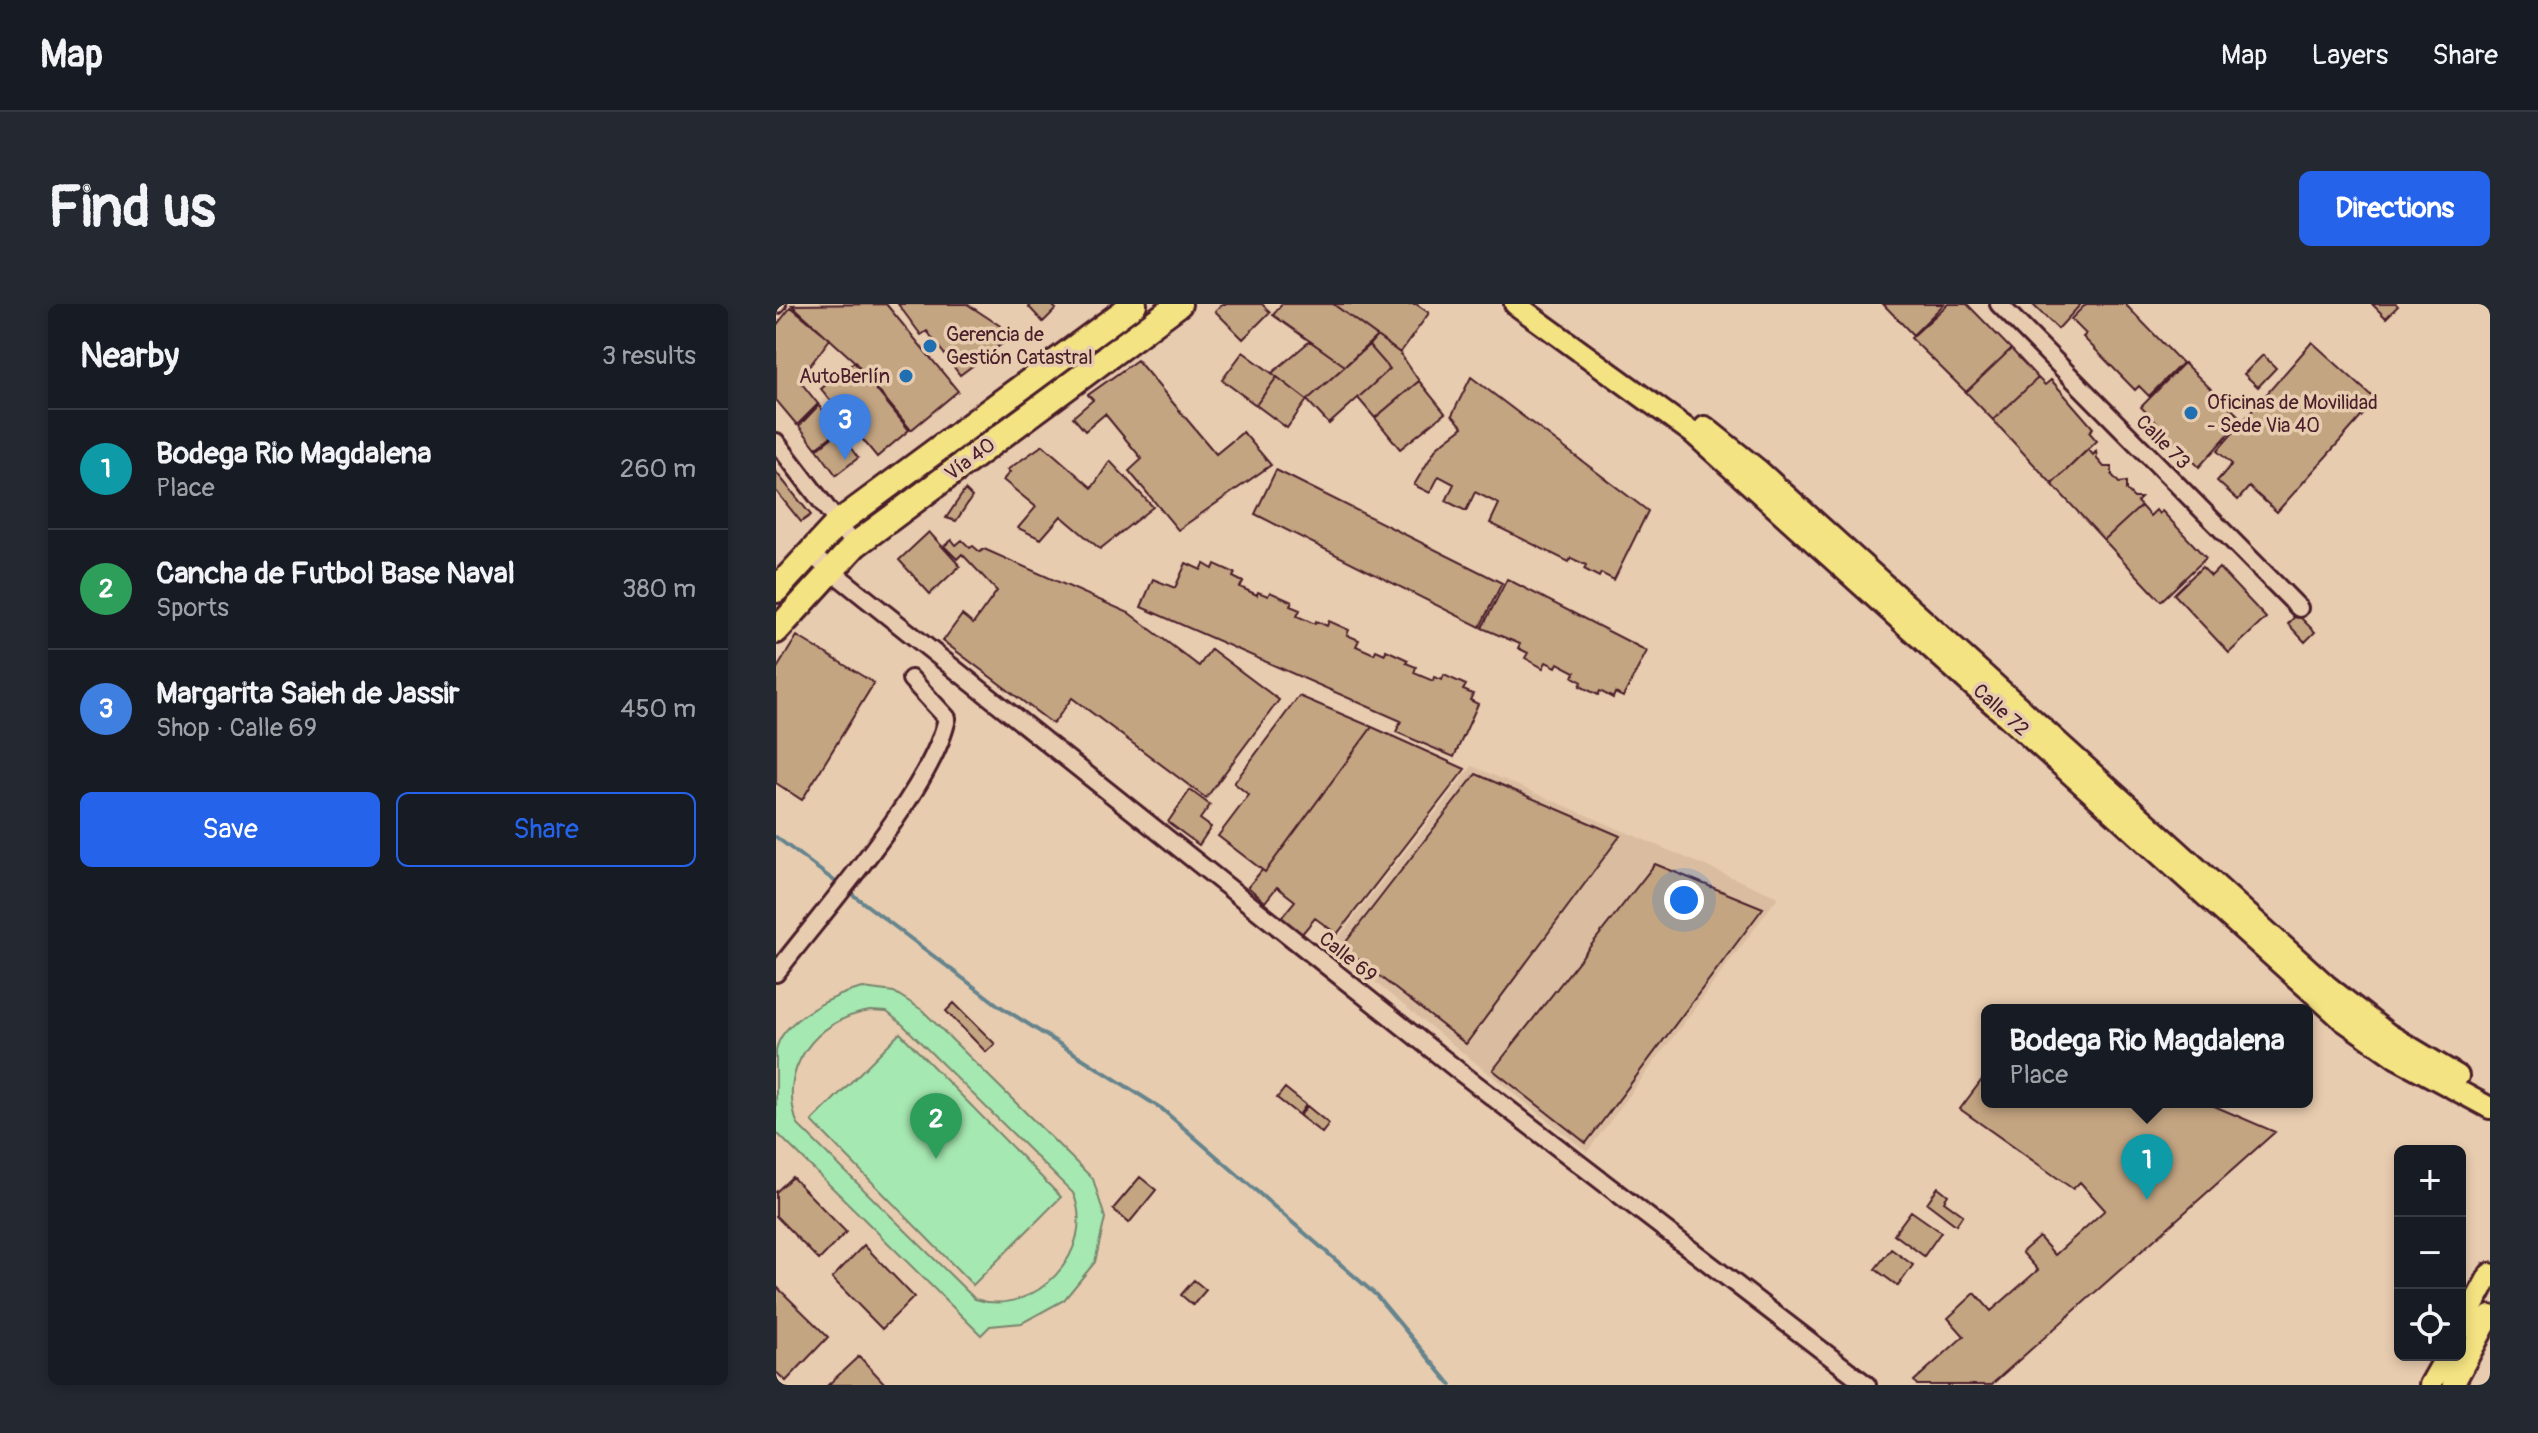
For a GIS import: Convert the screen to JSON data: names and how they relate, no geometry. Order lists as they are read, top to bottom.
{
  "streets": {
    "highway": ["Vía 40"],
    "main road": ["Calle 72"],
    "street": ["Calle 73", "Calle 69"]
  },
  "crossings": [
    ["Vía 40", "Calle 69"]
  ],
  "places": ["Gerencia de Gestión Catastral", "AutoBerlín", "Oficinas de Movilidad - Sede Via 40"],
  "page": {
    "header": "Map",
    "nav": ["Map", "Layers", "Share"],
    "buttons": [
      "Directions",
      ["Save", "Share"]
    ],
    "title": "Find us",
    "heading": ["Nearby", "3 results"],
    "pins": ["3", "2", "1"],
    "list": [
      {
        "mark": "1",
        "name": "Bodega Rio Magdalena",
        "note": "Place",
        "value": "260 m"
      },
      {
        "mark": "2",
        "name": "Cancha de Futbol Base Naval",
        "note": "Sports",
        "value": "380 m"
      },
      {
        "mark": "3",
        "name": "Margarita Saieh de Jassir",
        "note": "Shop · Calle 69",
        "value": "450 m"
      }
    ],
    "popup": ["Bodega Rio Magdalena", "Place"],
    "map_buttons": ["+", "−"]
  }
}
